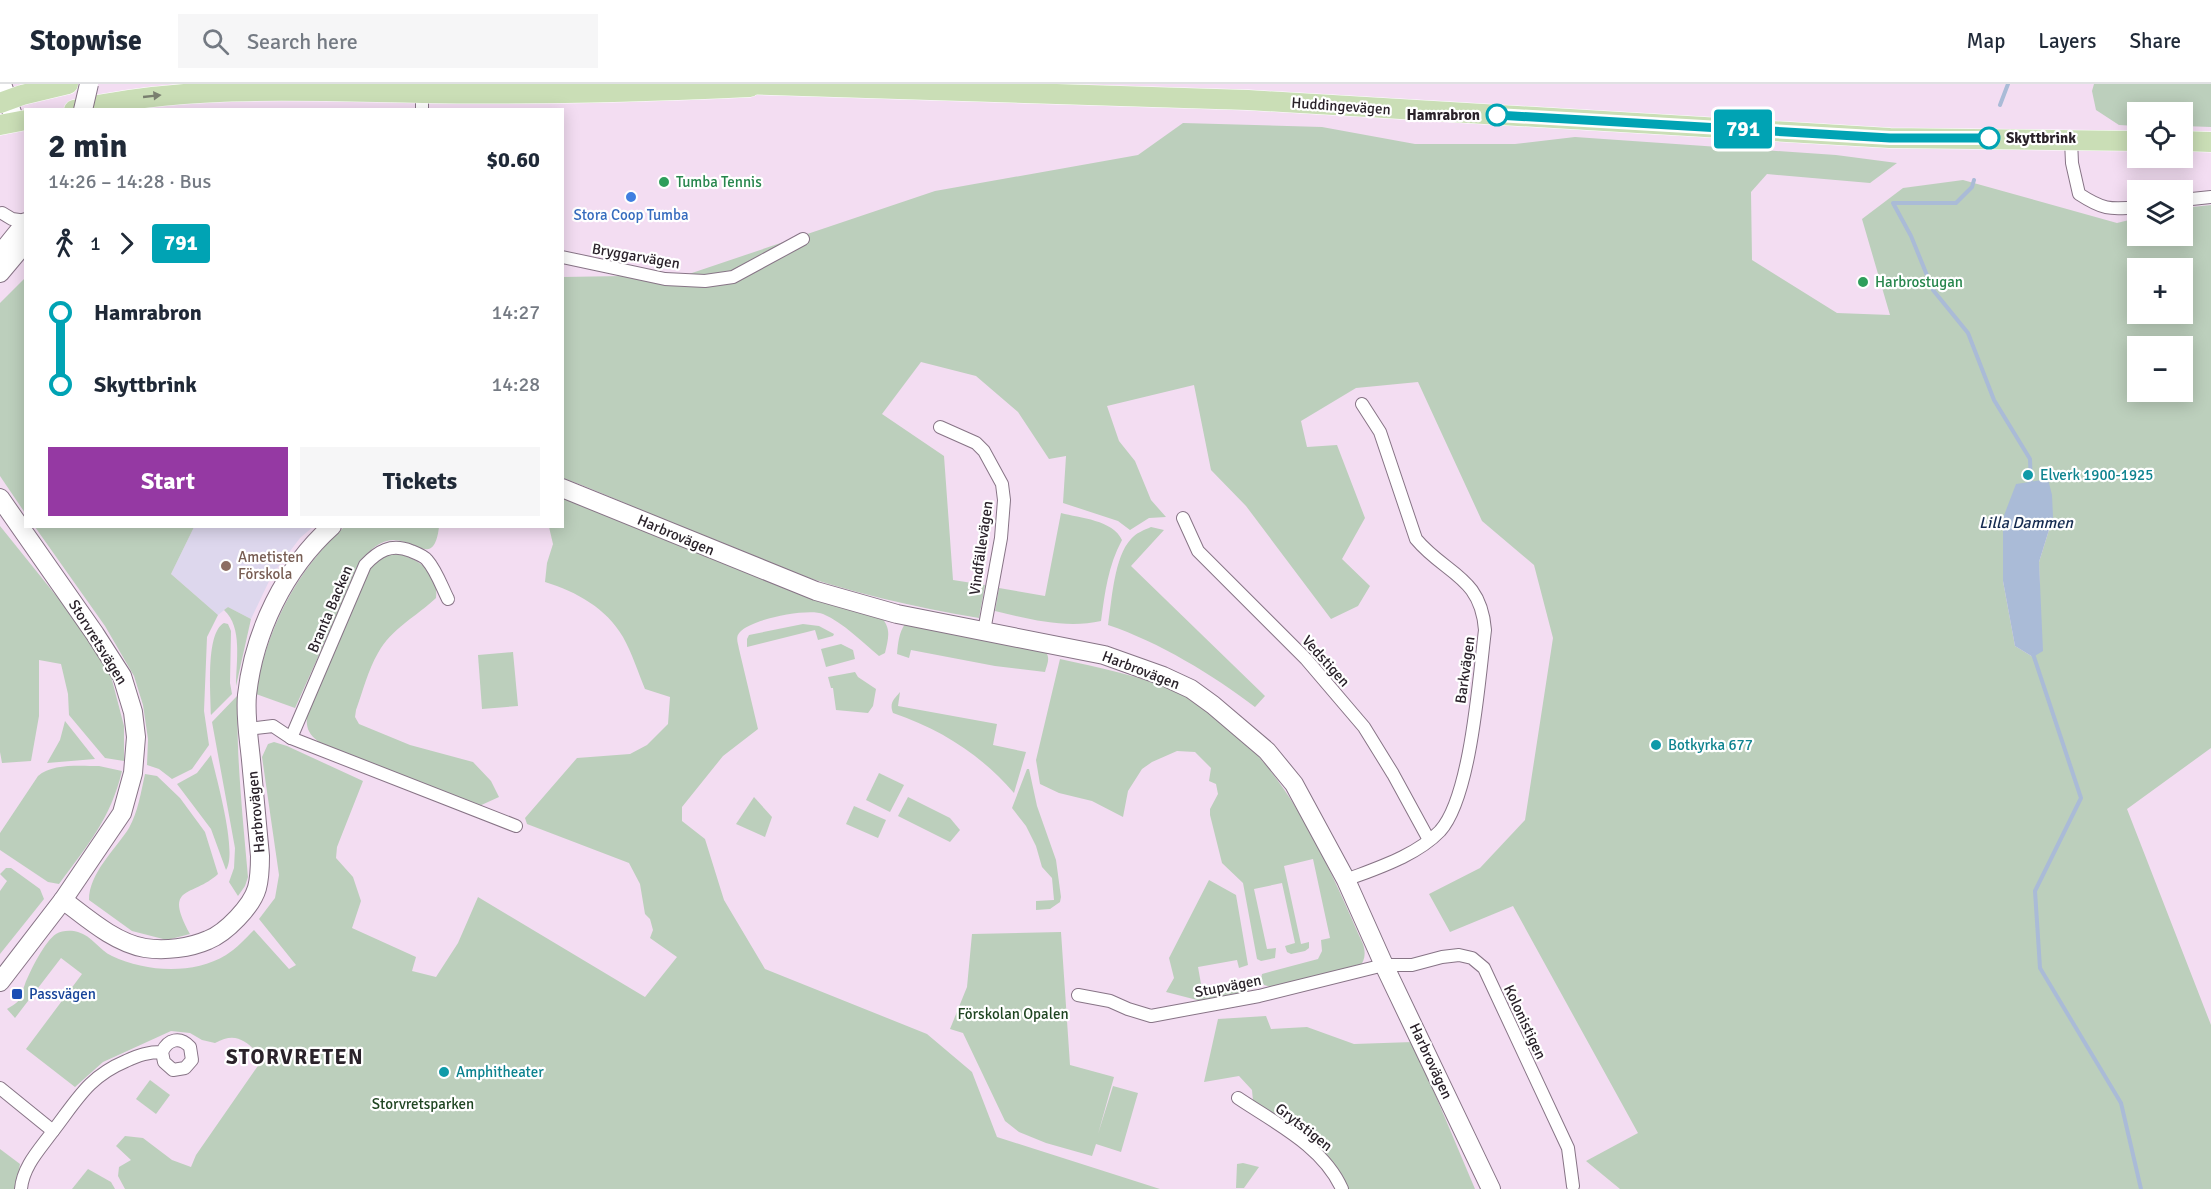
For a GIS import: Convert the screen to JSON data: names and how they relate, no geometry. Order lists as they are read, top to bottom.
{
  "streets": {
    "main road": ["Huddingevägen"],
    "street": [
      "Bryggarvägen",
      "Harbrovägen",
      "Vindfällevägen",
      "Branta Backen",
      "Storvretsvägen",
      "Vedstigen",
      "Barkvägen",
      "Stupvägen",
      "Kolonistigen",
      "Grytstigen"
    ]
  },
  "crossings": [
    ["Harbrovägen", "Vindfällevägen"],
    ["Harbrovägen", "Storvretsvägen"],
    ["Harbrovägen", "Barkvägen"],
    ["Harbrovägen", "Stupvägen"],
    ["Harbrovägen", "Kolonistigen"],
    ["Vedstigen", "Barkvägen"],
    ["Stupvägen", "Kolonistigen"]
  ],
  "districts": ["STORVRETEN"],
  "water": ["Lilla Dammen"],
  "parks": ["Förskolan Opalen", "Storvretsparken"],
  "places": {
    "other": [
      "Hamrabron",
      "Skyttbrink",
      "Tumba Tennis",
      "Stora Coop Tumba",
      "Harbrostugan",
      "Elverk 1900-1925",
      "Ametisten Förskola",
      "Botkyrka 677",
      "Amphitheater"
    ],
    "transit": ["Passvägen"]
  },
  "lines": ["bus line 791"],
  "page": {
    "header": "Stopwise",
    "search": "Search here",
    "nav": ["Map", "Layers", "Share"],
    "on_map": "791",
    "map_buttons": ["+", "−"],
    "heading": ["2 min", "14:26 – 14:28 · Bus", "$0.60"],
    "legs": ["1", "791"],
    "list": [
      {
        "name": "Hamrabron",
        "value": "14:27"
      },
      {
        "name": "Skyttbrink",
        "value": "14:28"
      }
    ],
    "buttons": ["Start", "Tickets"]
  }
}
